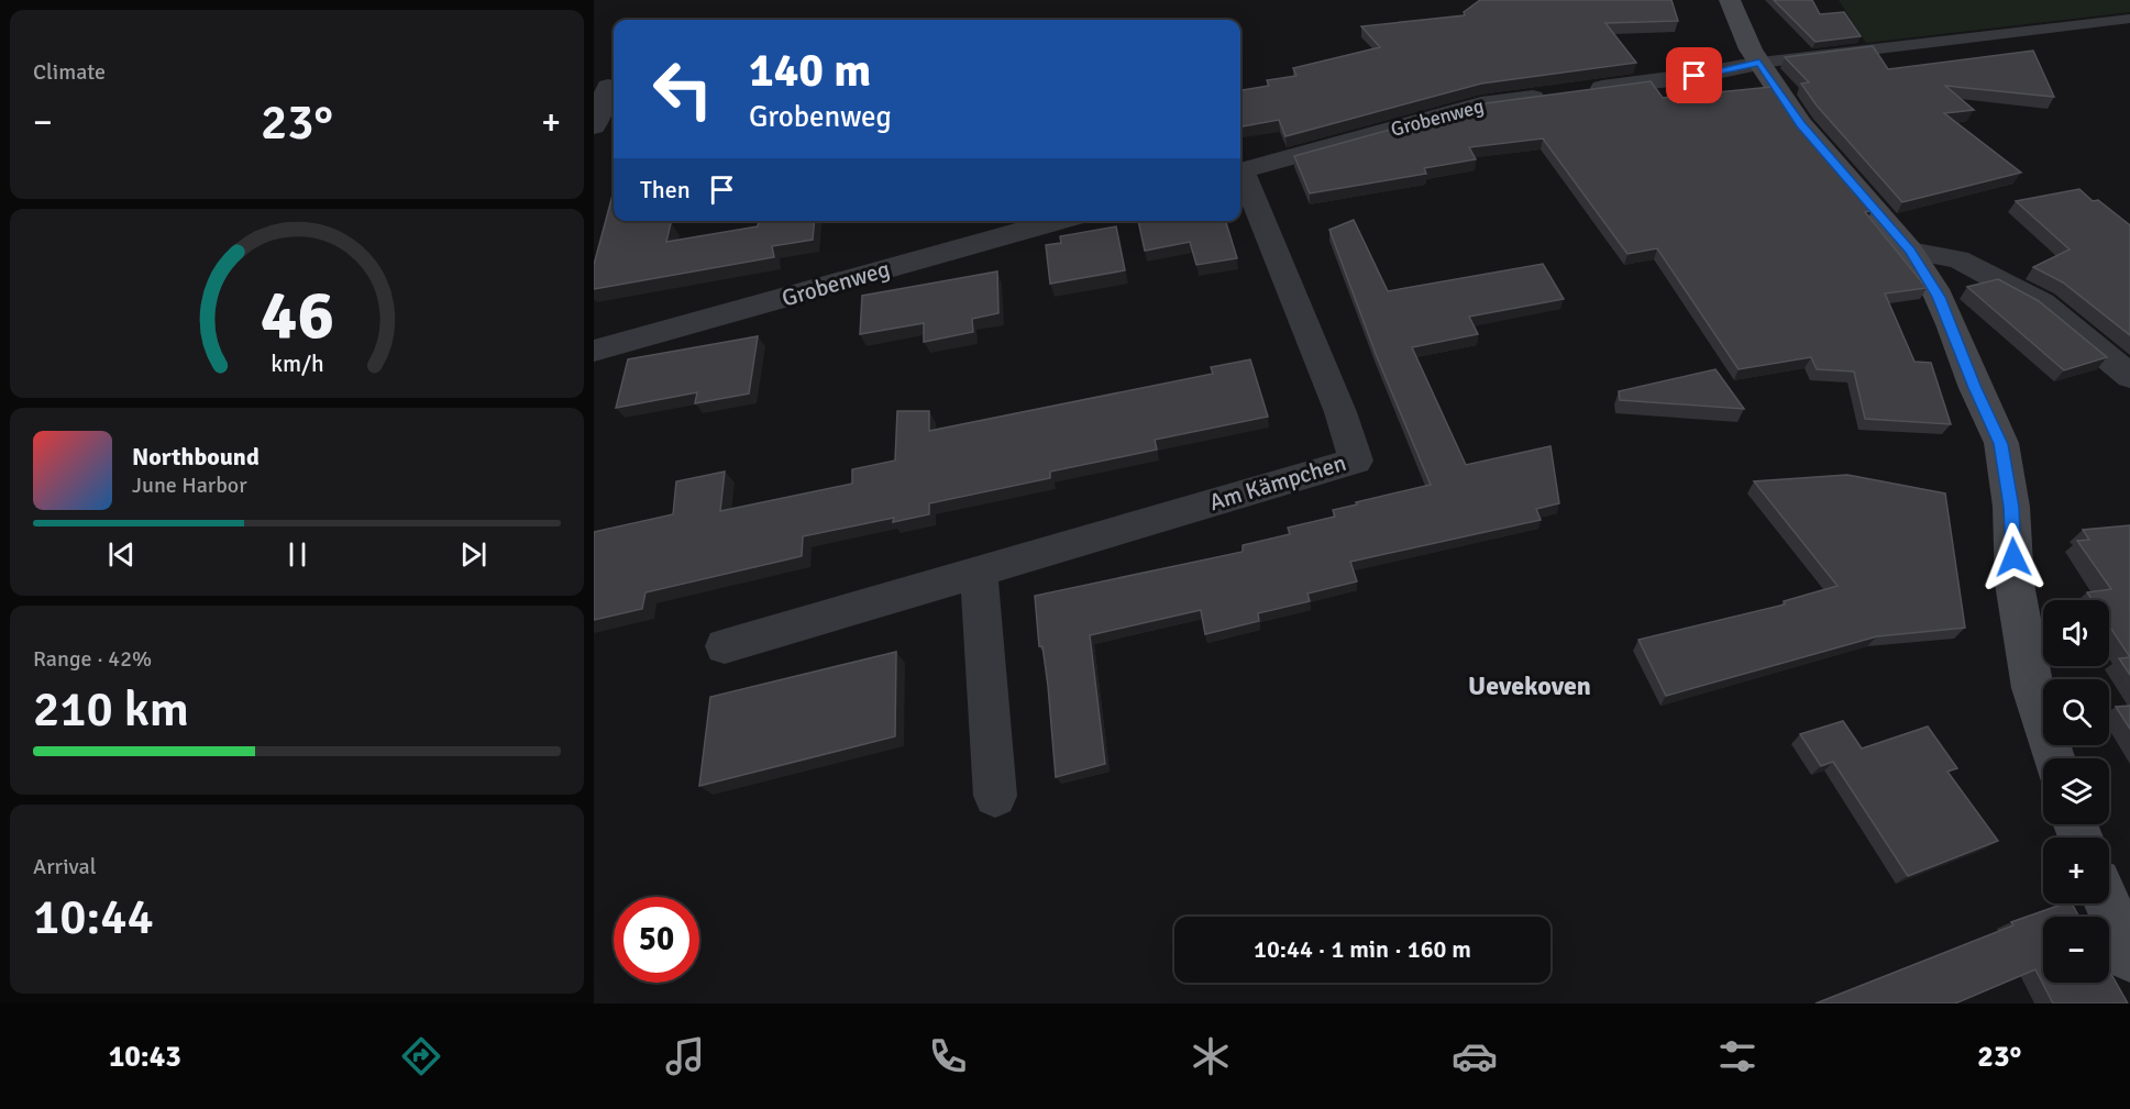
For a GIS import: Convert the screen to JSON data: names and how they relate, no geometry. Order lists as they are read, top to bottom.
{
  "streets": {
    "street": ["Grobenweg", "Am Kämpchen"]
  },
  "districts": ["Uevekoven"],
  "page": {
    "tile": [
      "Climate",
      ["Range · 42%", "210 km"],
      ["Arrival", "10:44"]
    ],
    "turn": ["140 m", "Grobenweg"],
    "heat": ["−", "23°", "+"],
    "then": "Then",
    "song": ["Northbound", "June Harbor"],
    "map_buttons": ["+", "−"],
    "limit": "50",
    "trip": "10:44 · 1 min · 160 m",
    "tabs": ["10:43", "23°"],
    "gauge": ["46", "km/h"]
  }
}
